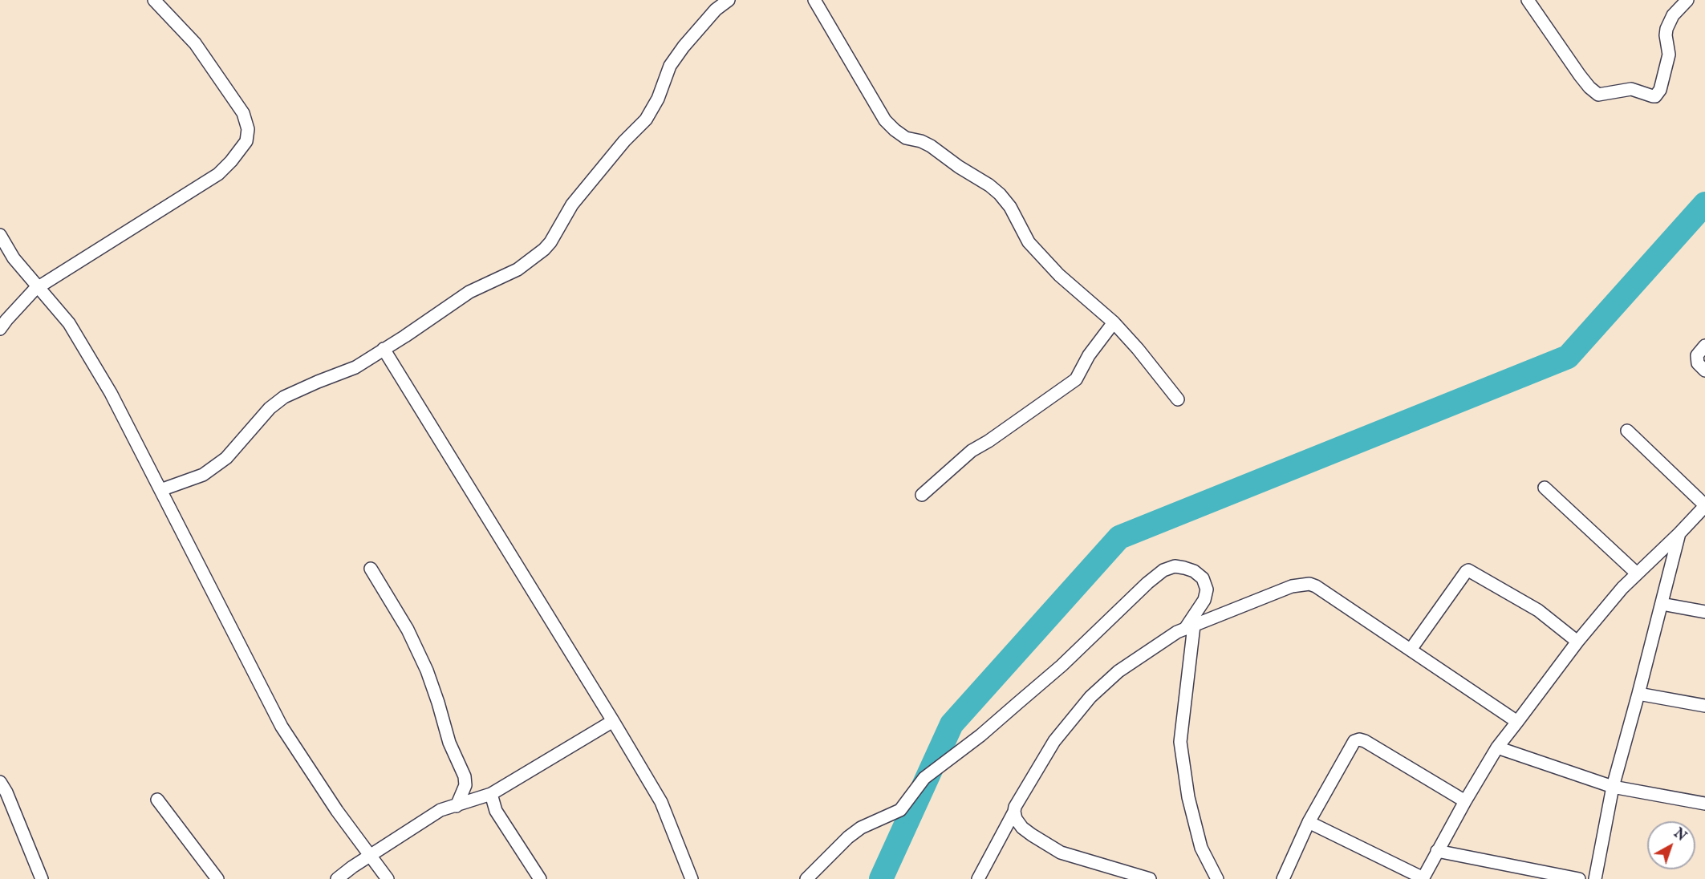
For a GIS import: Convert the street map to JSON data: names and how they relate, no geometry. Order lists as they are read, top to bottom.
{
  "north": "top right"
}
